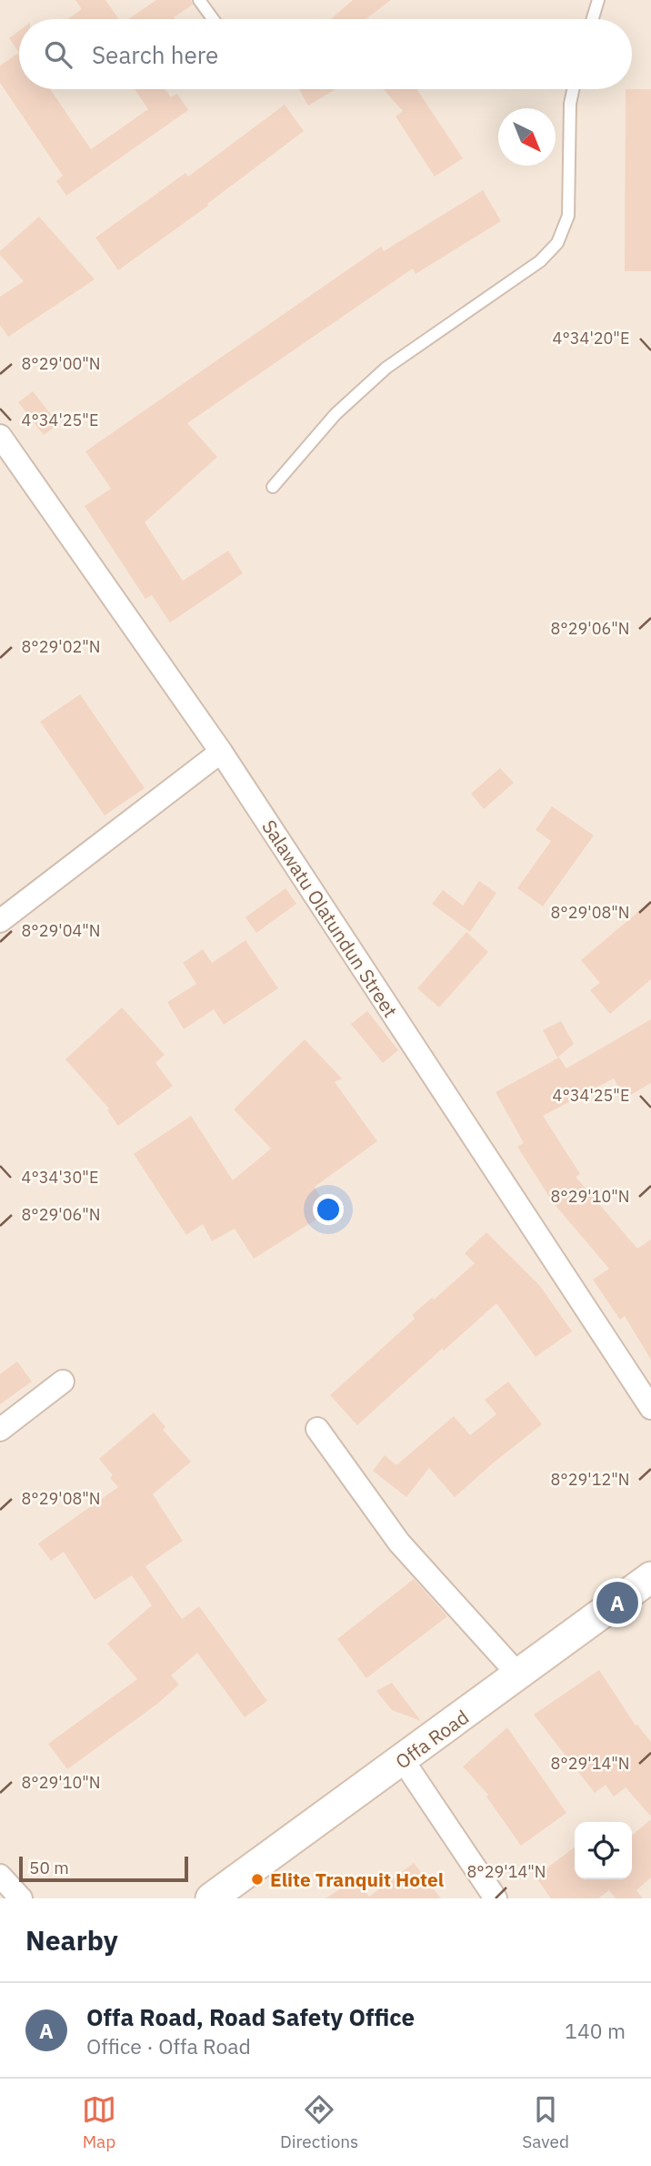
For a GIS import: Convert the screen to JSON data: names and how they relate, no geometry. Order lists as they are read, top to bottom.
{
  "streets": {
    "street": ["Salawatu Olatundun Street", "Offa Road"]
  },
  "places": ["Elite Tranquit Hotel"],
  "scale_bar": "50 m",
  "north": "bottom right",
  "page": {
    "search": "Search here",
    "pins": "A",
    "scale": "50 m",
    "heading": "Nearby",
    "list": [
      {
        "mark": "A",
        "name": "Offa Road, Road Safety Office",
        "note": "Office · Offa Road",
        "value": "140 m"
      }
    ],
    "nav": ["Map", "Directions", "Saved"]
  },
  "coordinates": [
    "4°34'20\"E",
    "8°29'00\"N",
    "4°34'25\"E",
    "8°29'06\"N",
    "8°29'02\"N",
    "8°29'08\"N",
    "8°29'04\"N",
    "4°34'30\"E",
    "8°29'10\"N",
    "8°29'12\"N",
    "8°29'14\"N"
  ]
}
